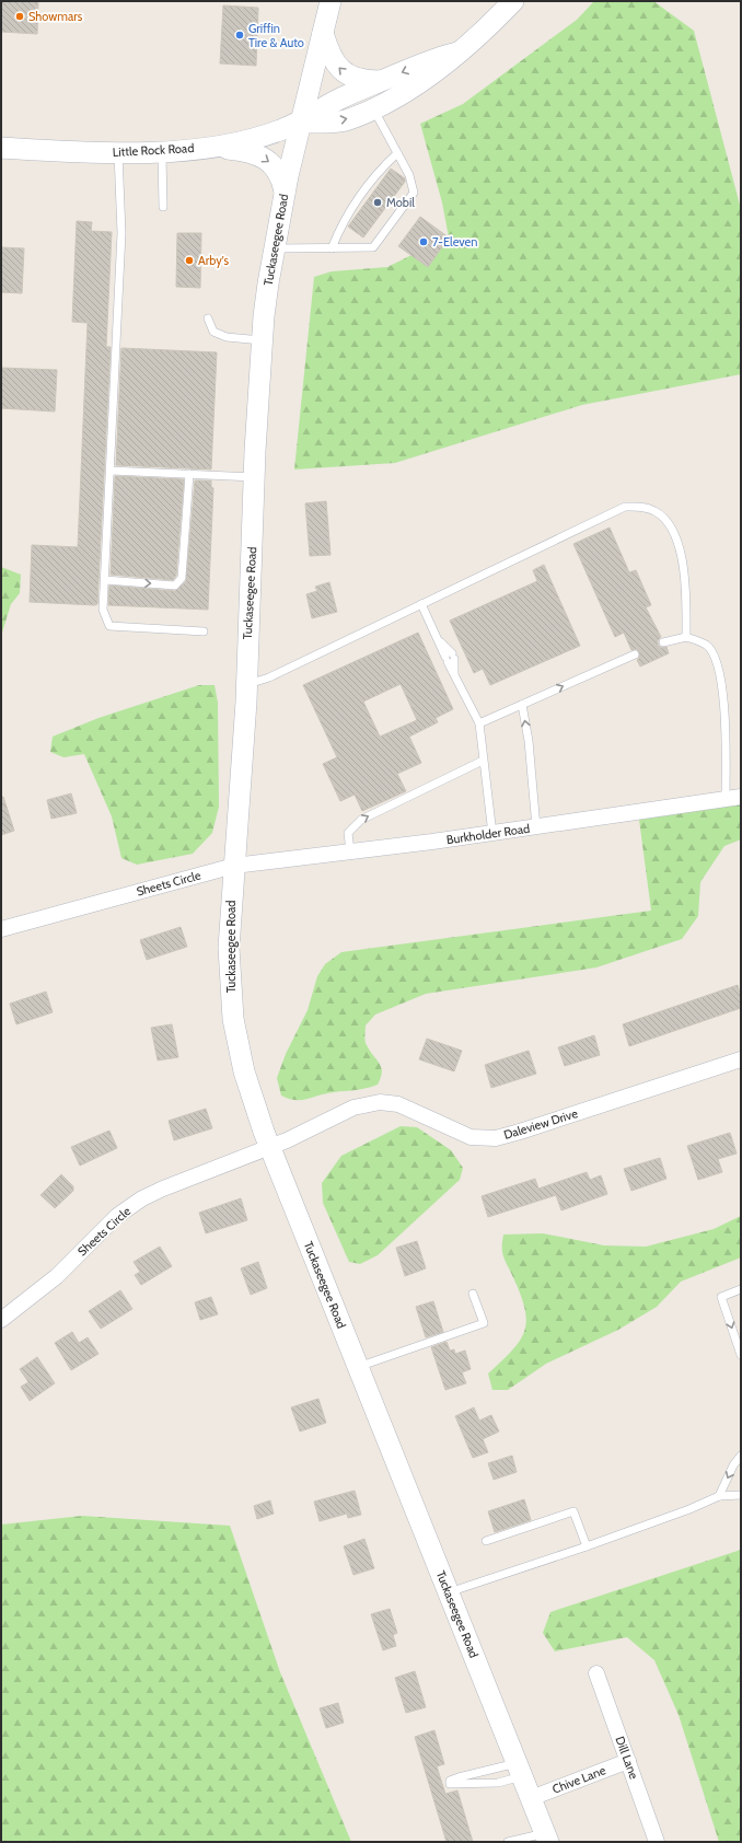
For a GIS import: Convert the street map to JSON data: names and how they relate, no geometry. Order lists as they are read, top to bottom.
{
  "streets": {
    "street": [
      "Little Rock Road",
      "Tuckaseegee Road",
      "Burkholder Road",
      "Sheets Circle",
      "Daleview Drive",
      "Dill Lane",
      "Chive Lane"
    ]
  },
  "crossings": [
    ["Little Rock Road", "Tuckaseegee Road"],
    ["Tuckaseegee Road", "Burkholder Road"],
    ["Tuckaseegee Road", "Sheets Circle"],
    ["Tuckaseegee Road", "Daleview Drive"],
    ["Tuckaseegee Road", "Chive Lane"],
    ["Burkholder Road", "Sheets Circle"],
    ["Sheets Circle", "Daleview Drive"],
    ["Dill Lane", "Chive Lane"]
  ],
  "places": [
    "Showmars",
    "Griffin Tire & Auto",
    "Mobil",
    "7-Eleven",
    "Arby's"
  ]
}
